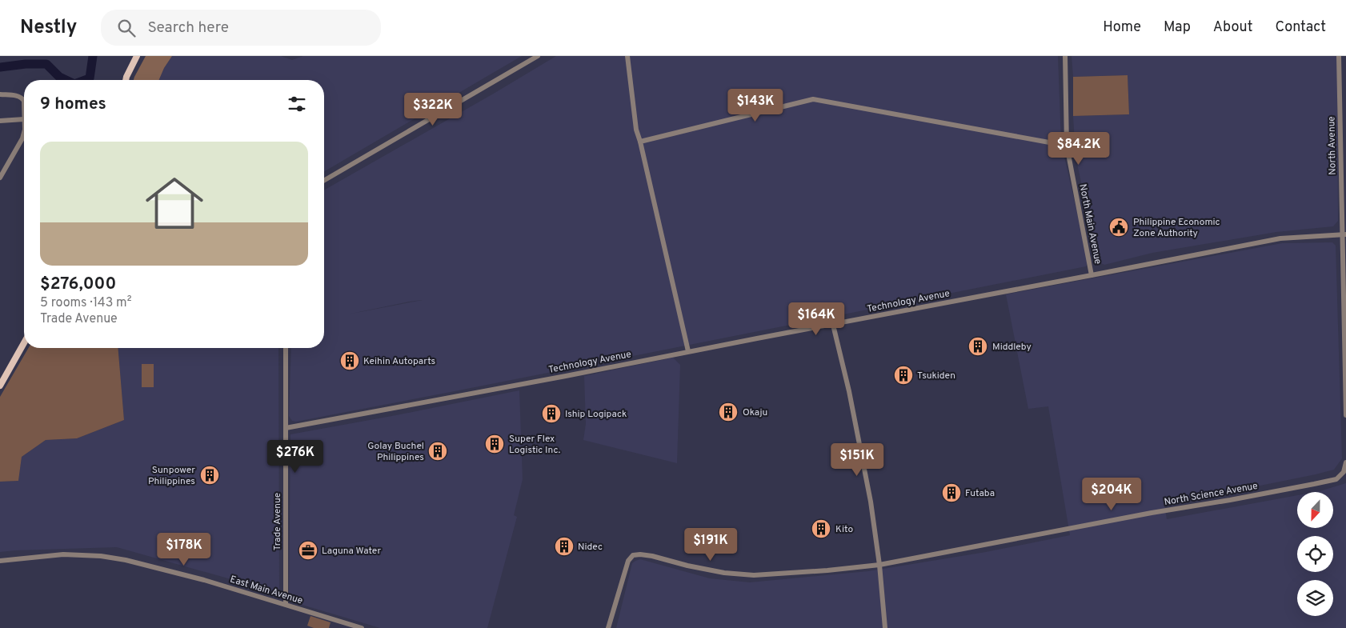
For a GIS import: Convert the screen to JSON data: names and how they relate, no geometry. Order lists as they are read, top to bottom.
{
  "streets": {
    "street": [
      "North Avenue",
      "North Main Avenue",
      "Technology Avenue",
      "North Science Avenue",
      "Trade Avenue",
      "East Main Avenue"
    ]
  },
  "crossings": [
    ["North Avenue", "Technology Avenue"],
    ["North Main Avenue", "Technology Avenue"],
    ["Technology Avenue", "Trade Avenue"],
    ["Trade Avenue", "East Main Avenue"]
  ],
  "places": {
    "public building": ["Philippine Economic Zone Authority"],
    "building": [
      "Middleby",
      "Keihin Autoparts",
      "Tsukiden",
      "Okaju",
      "Iship Logipack",
      "Super Flex Logistic Inc.",
      "Golay Buchel Philippines",
      "Sunpower Philippines",
      "Futaba",
      "Kito",
      "Nidec"
    ],
    "office": ["Laguna Water"]
  },
  "north": "bottom",
  "page": {
    "header": "Nestly",
    "search": "Search here",
    "nav": [
      "Home",
      "Map",
      "About",
      "Contact"
    ],
    "heading": "9 homes",
    "price": [
      "$143K",
      "$322K",
      "$84.2K",
      "$164K",
      "$276K",
      "$151K",
      "$204K",
      "$191K",
      "$178K"
    ],
    "list": [
      {
        "name": "$276,000",
        "note": "5 rooms · 143 m² · Trade Avenue"
      }
    ]
  }
}
